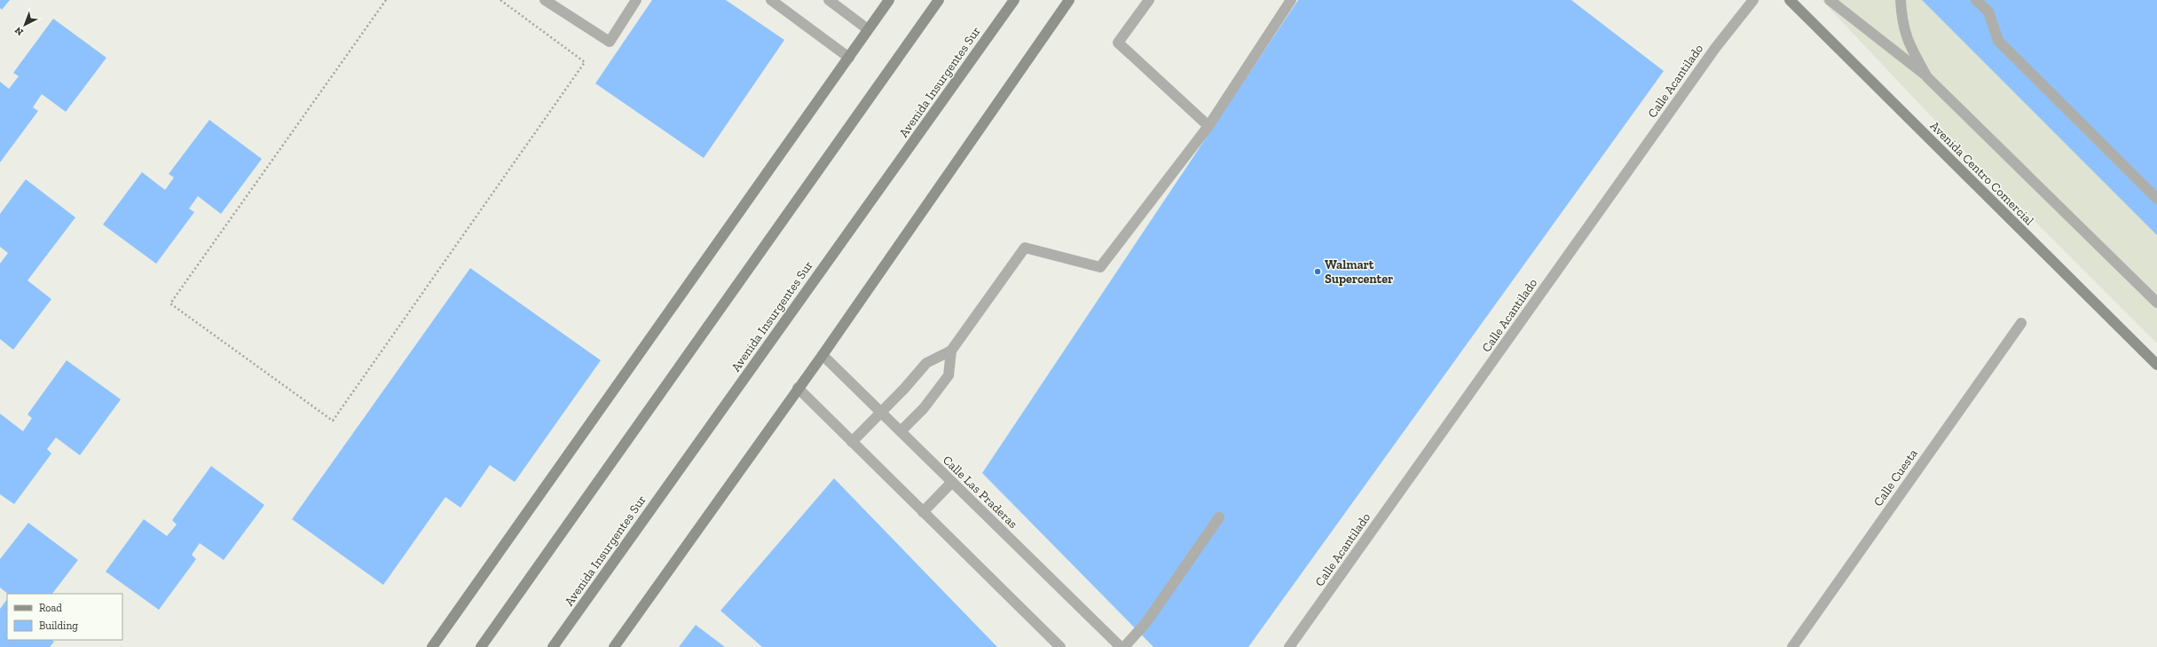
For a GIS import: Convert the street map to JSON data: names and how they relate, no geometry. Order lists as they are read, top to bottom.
{
  "streets": {
    "main road": ["Avenida Insurgentes Sur", "Avenida Centro Comercial"],
    "street": ["Calle Acantilado", "Calle Cuesta", "Calle Las Praderas"]
  },
  "places": ["Walmart Supercenter"],
  "legend": ["Road", "Building"],
  "north": "bottom left"
}
